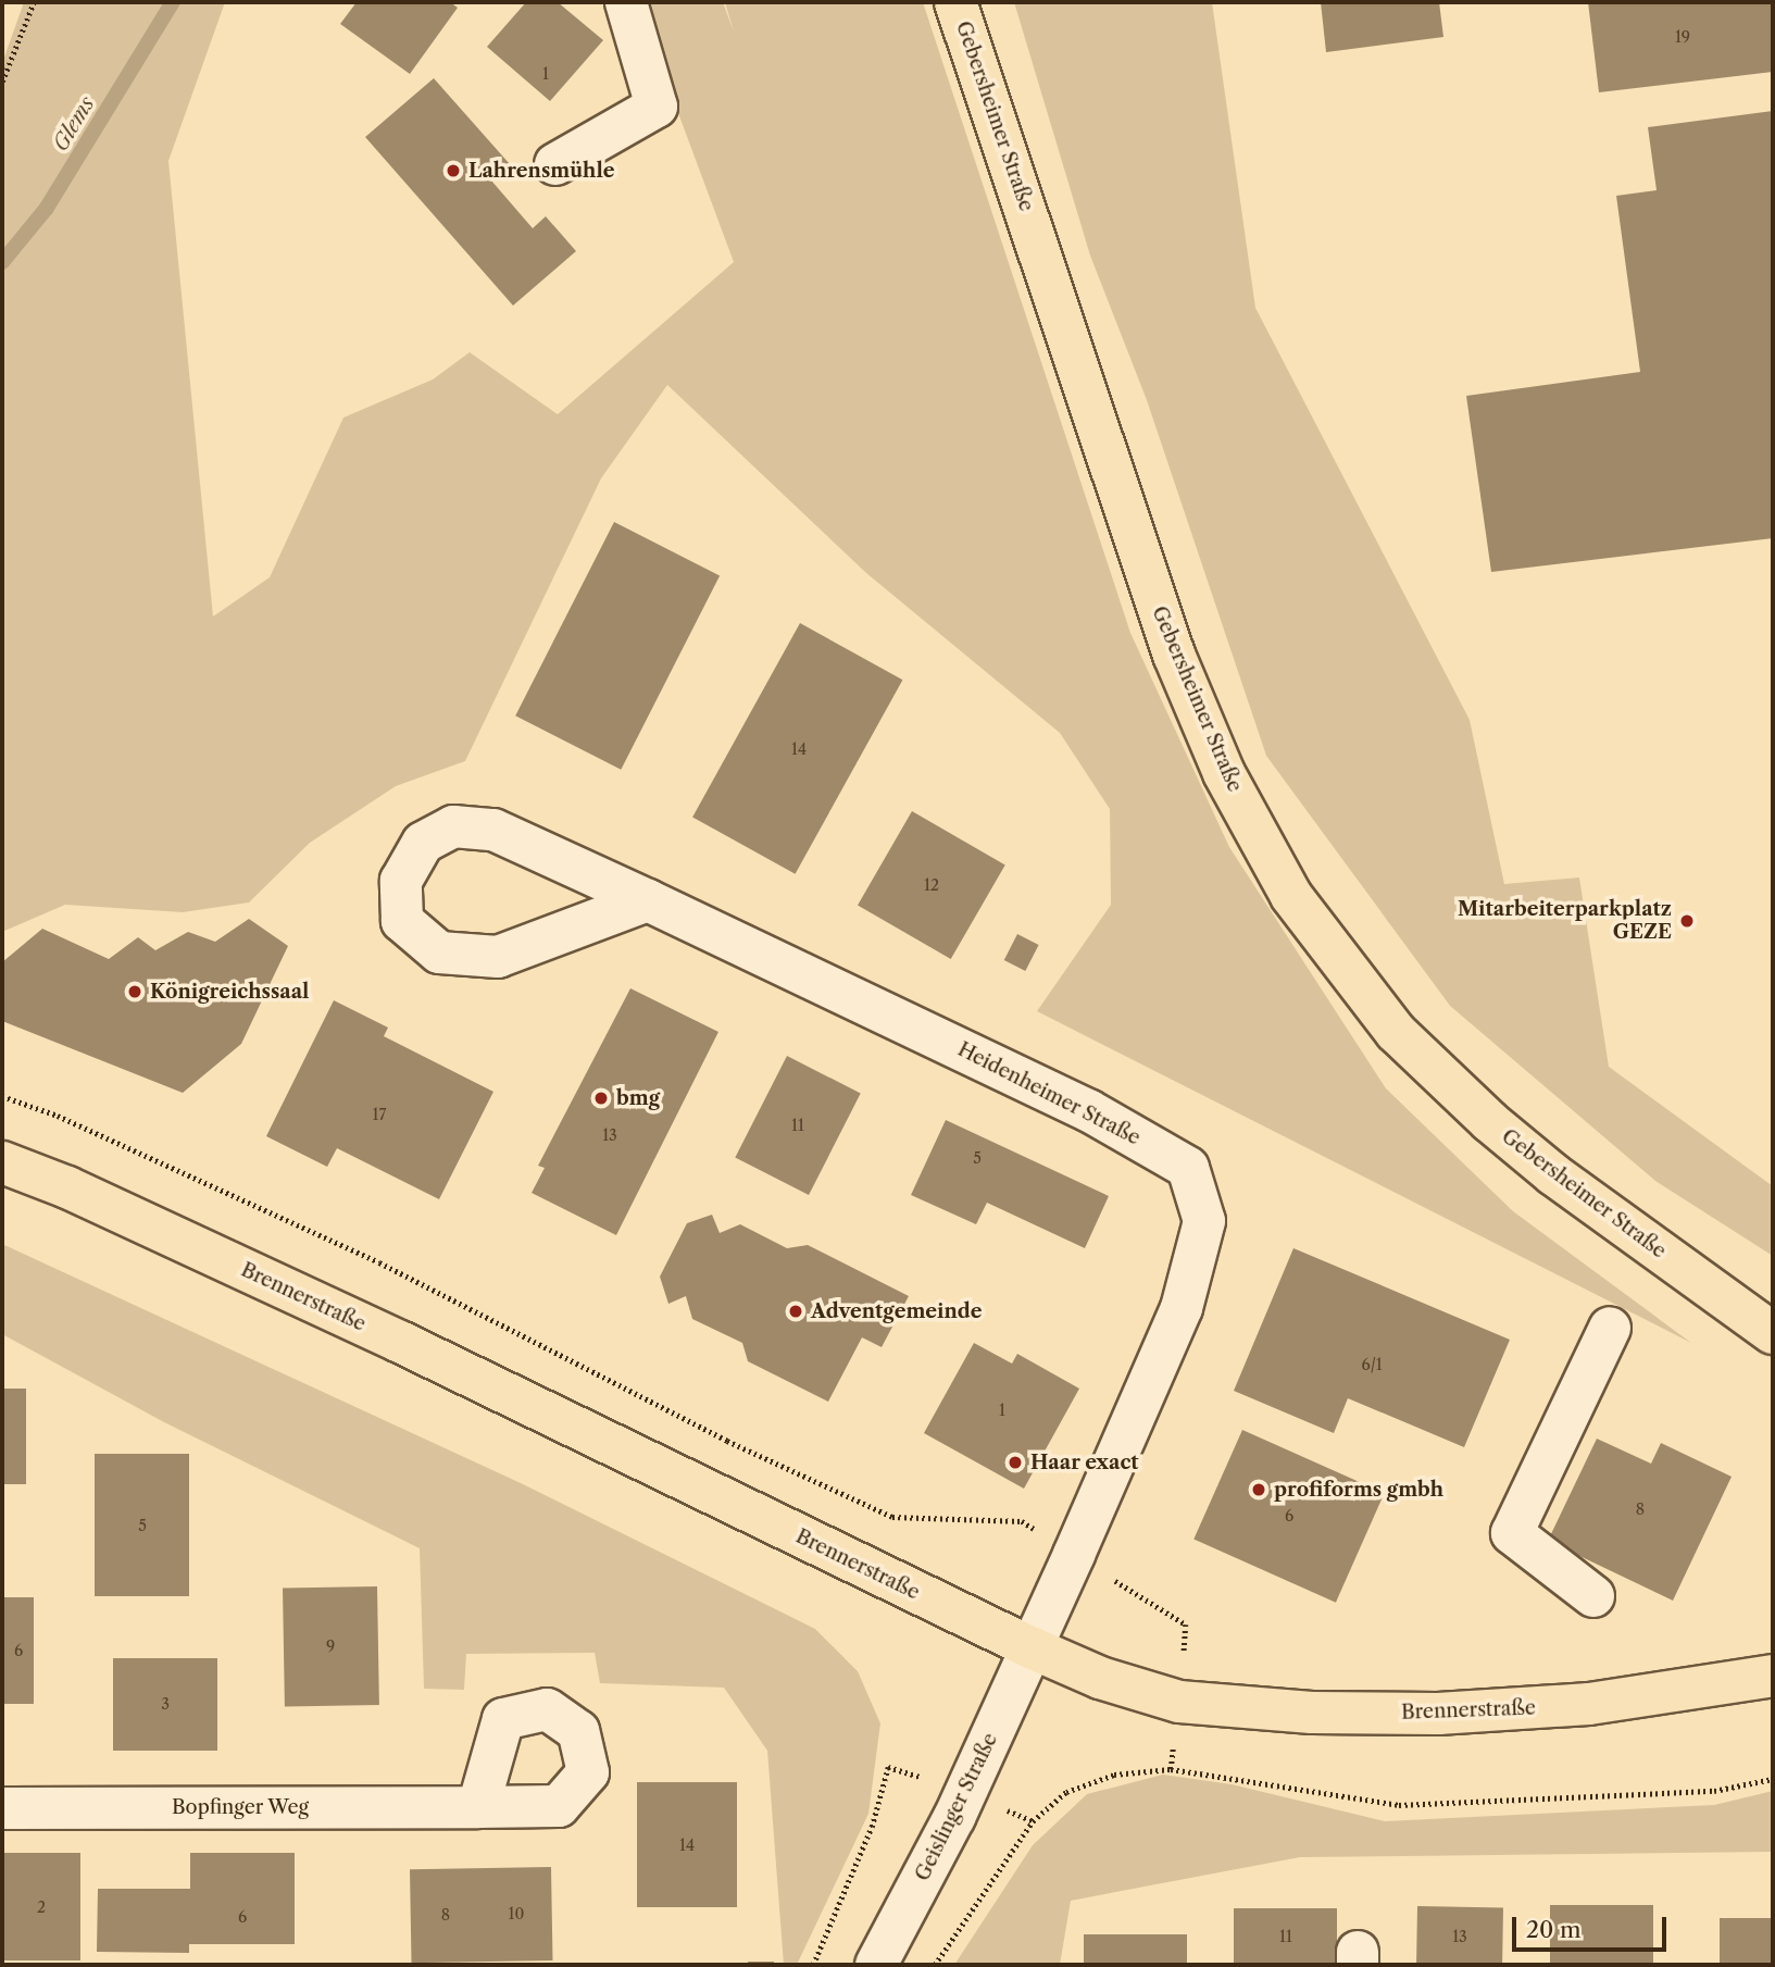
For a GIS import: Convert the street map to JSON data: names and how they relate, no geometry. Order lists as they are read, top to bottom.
{
  "streets": {
    "main road": ["Gebersheimer Straße", "Brennerstraße"],
    "street": ["Heidenheimer Straße", "Bopfinger Weg", "Geislinger Straße"]
  },
  "crossings": [
    ["Heidenheimer Straße", "Brennerstraße"],
    ["Heidenheimer Straße", "Geislinger Straße"],
    ["Brennerstraße", "Geislinger Straße"]
  ],
  "water": ["Glems"],
  "places": [
    "Lahrensmühle",
    "Mitarbeiterparkplatz GEZE",
    "Königreichssaal",
    "bmg",
    "Adventgemeinde",
    "Haar exact",
    "profiforms gmbh"
  ],
  "house_numbers": [
    "19",
    "1",
    "14",
    "12",
    "17",
    "11",
    "13",
    "5",
    "6/1",
    "1",
    "8",
    "6",
    "5",
    "9",
    "6",
    "3",
    "14",
    "2",
    "10",
    "8",
    "6",
    "11",
    "13"
  ],
  "scale_bar": "20 m"
}
